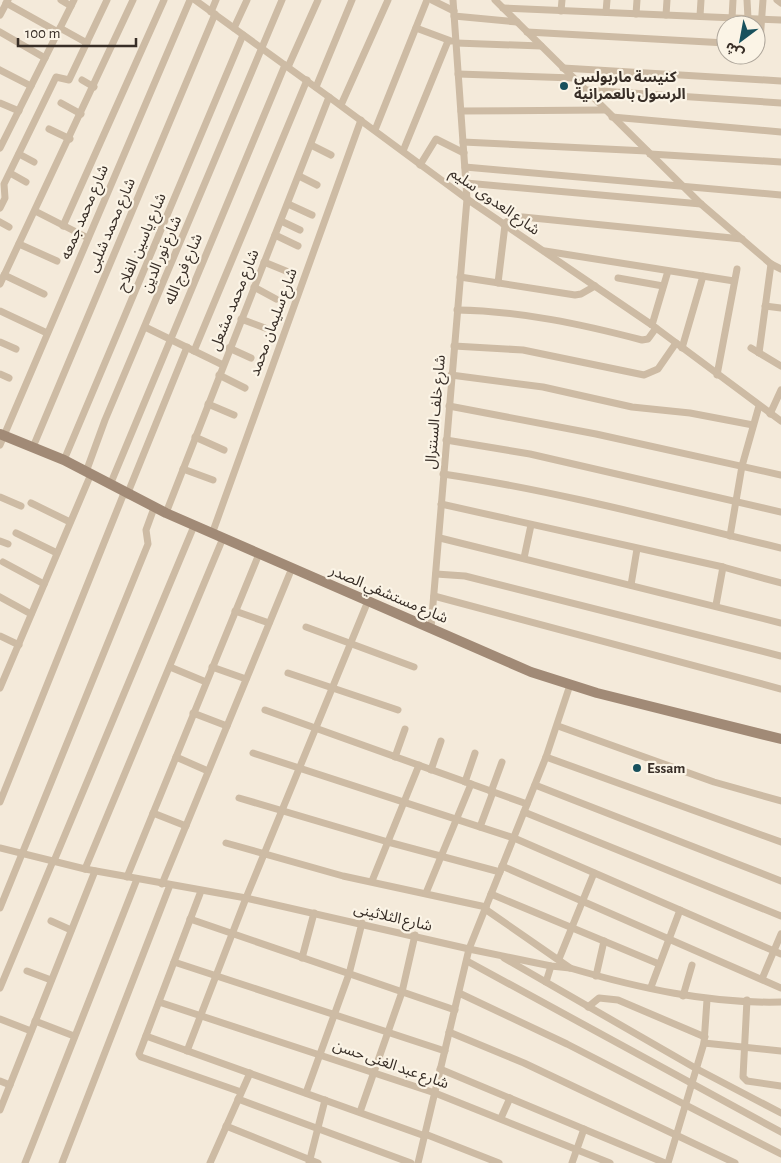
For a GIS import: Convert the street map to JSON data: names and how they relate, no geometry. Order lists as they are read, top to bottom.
{
  "streets": {
    "street": [
      "شارع العدوى سليم",
      "شارع محمد جمعه",
      "شارع محمد شلبى",
      "شارع ياسين الفلاح",
      "شارع نور الدين",
      "شارع فرج الله",
      "شارع محمد مشعل",
      "شارع سليمان محمد",
      "شارع خلف السنترال",
      "شارع مستشفي الصدر",
      "شارع الثلاثينى",
      "شارع عبد الغنى حسن"
    ]
  },
  "crossings": [
    ["شارع العدوى سليم", "شارع محمد شلبى"],
    ["شارع العدوى سليم", "شارع ياسين الفلاح"],
    ["شارع العدوى سليم", "شارع نور الدين"],
    ["شارع العدوى سليم", "شارع فرج الله"],
    ["شارع العدوى سليم", "شارع محمد مشعل"],
    ["شارع العدوى سليم", "شارع سليمان محمد"],
    ["شارع العدوى سليم", "شارع خلف السنترال"],
    ["شارع محمد جمعه", "شارع مستشفي الصدر"],
    ["شارع محمد شلبى", "شارع مستشفي الصدر"],
    ["شارع ياسين الفلاح", "شارع مستشفي الصدر"],
    ["شارع نور الدين", "شارع مستشفي الصدر"],
    ["شارع فرج الله", "شارع مستشفي الصدر"],
    ["شارع محمد مشعل", "شارع مستشفي الصدر"],
    ["شارع سليمان محمد", "شارع مستشفي الصدر"],
    ["شارع خلف السنترال", "شارع مستشفي الصدر"]
  ],
  "places": ["كنيسة ماربولس الرسول بالعمرانية", "Essam"],
  "scale_bar": "100 m",
  "north": "bottom left"
}
